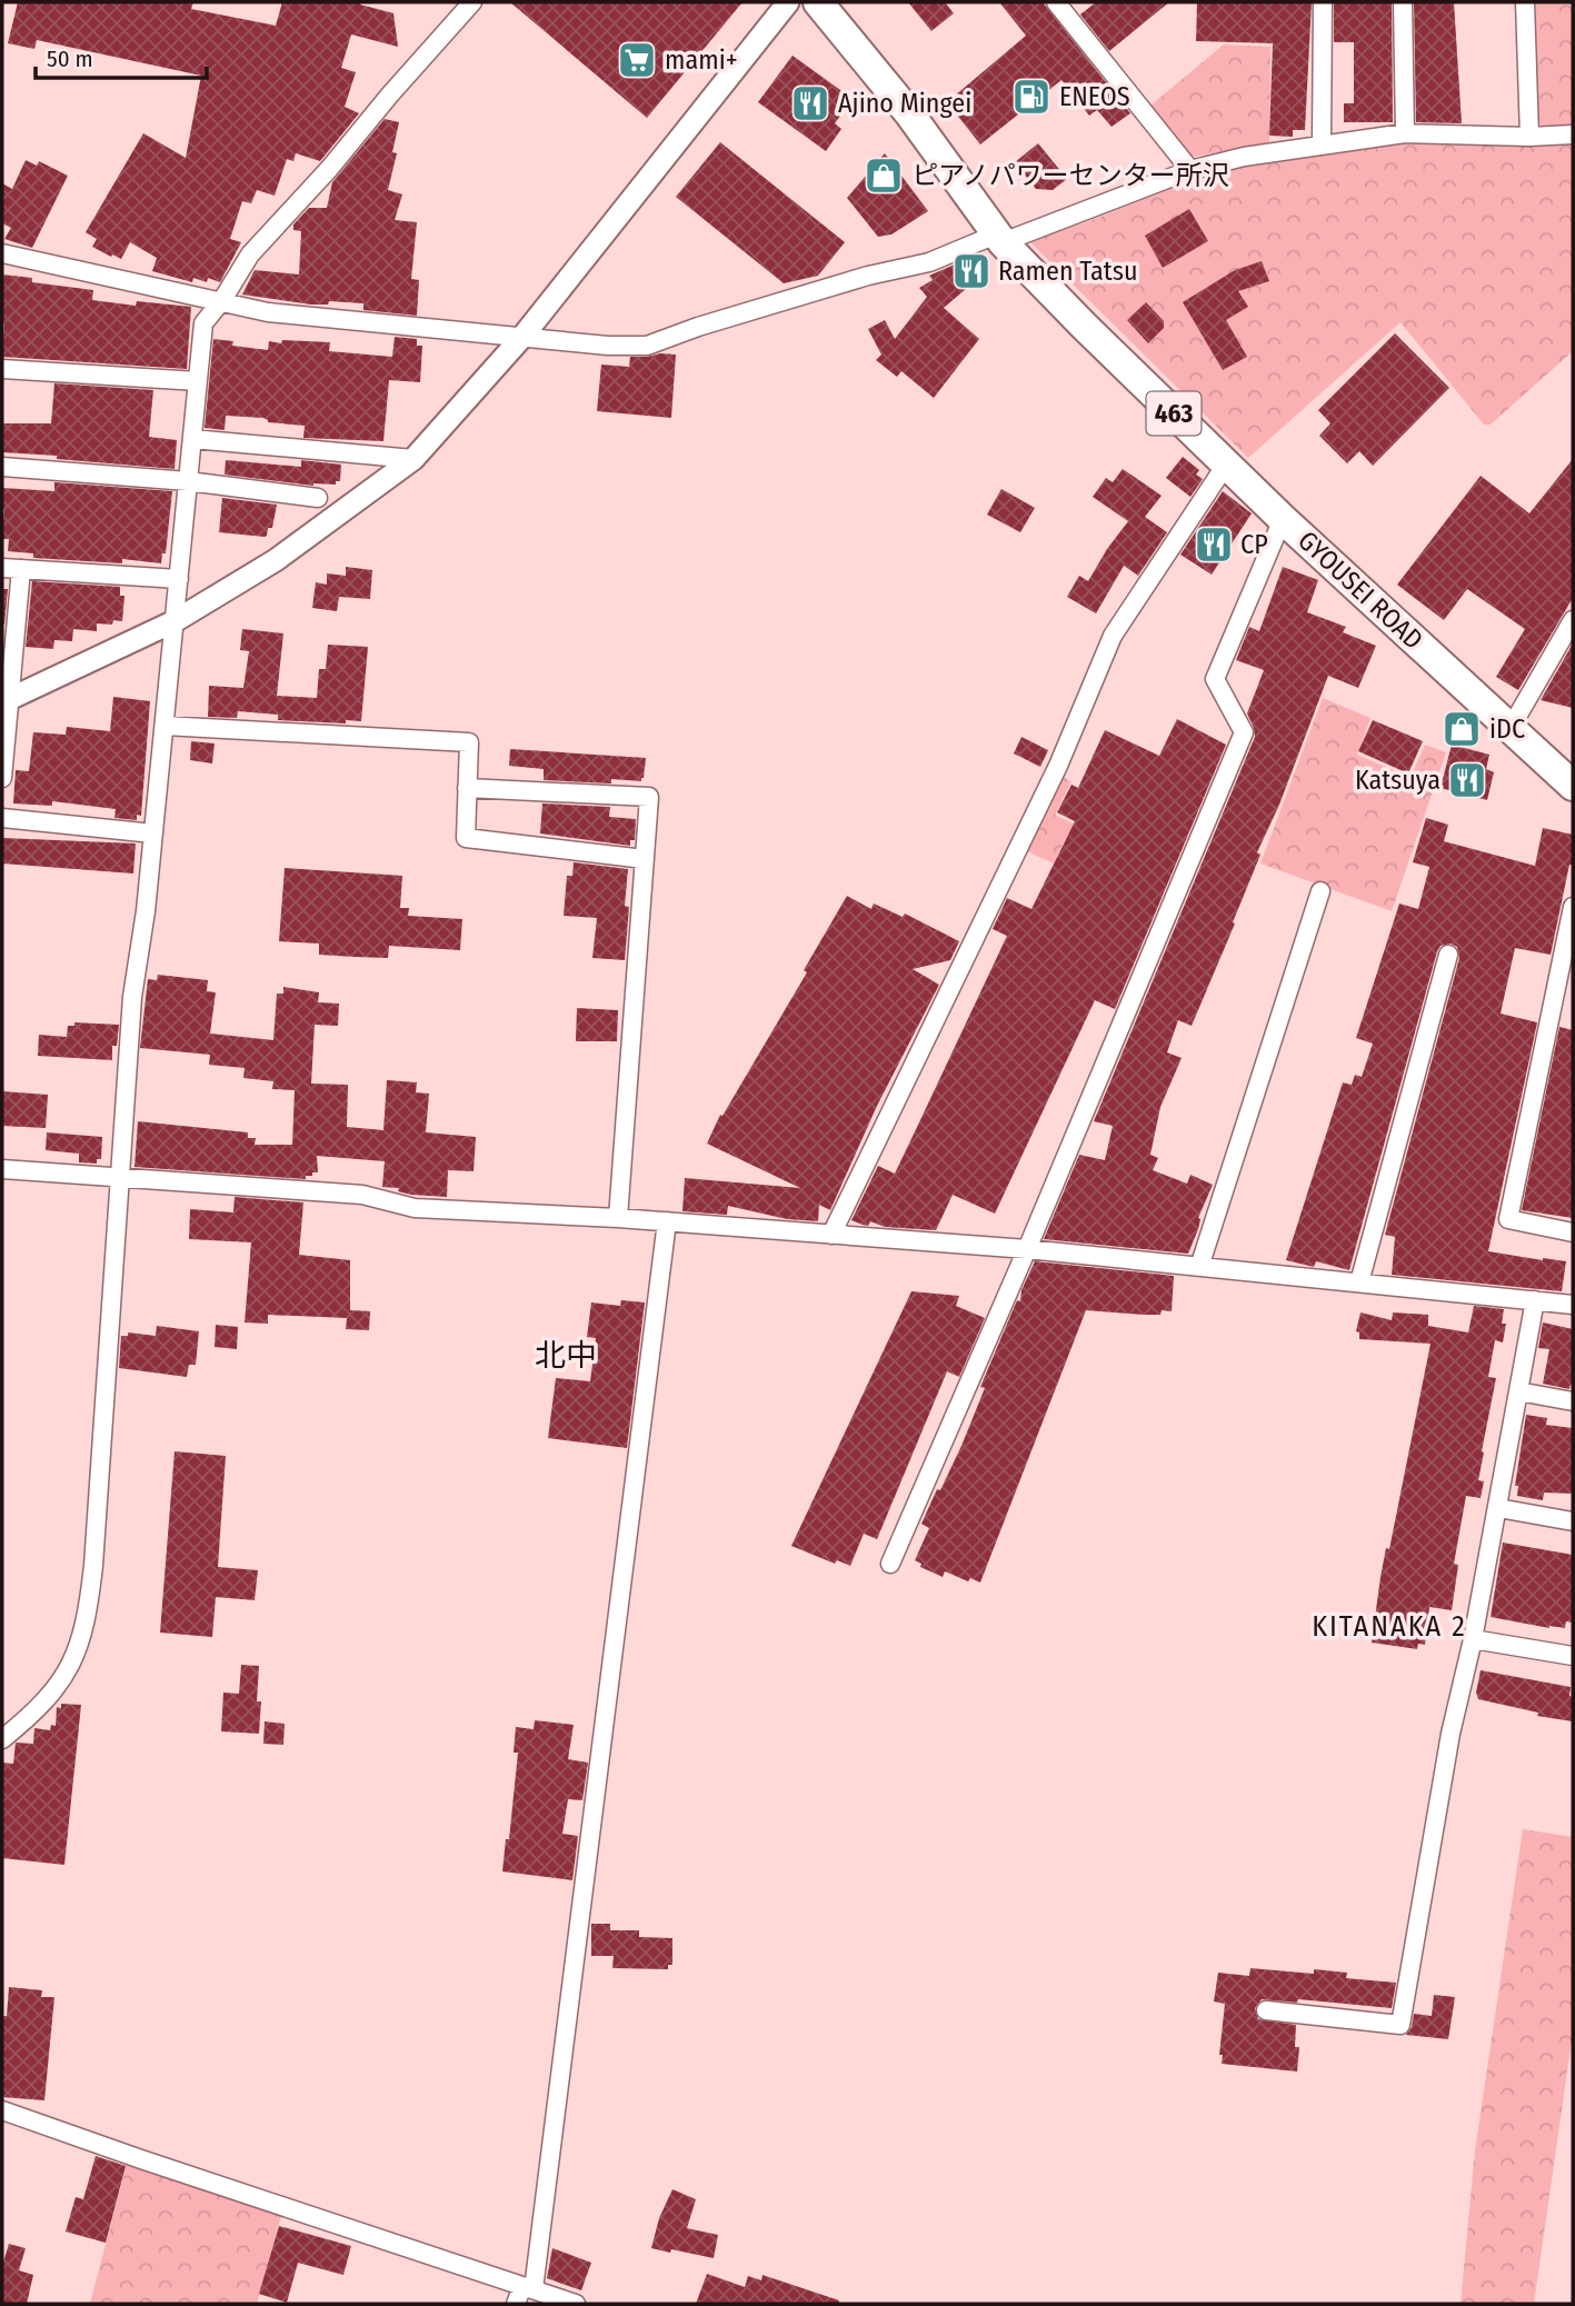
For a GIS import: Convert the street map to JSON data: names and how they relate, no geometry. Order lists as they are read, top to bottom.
{
  "streets": {
    "highway": ["463", "GYOUSEI ROAD"]
  },
  "districts": ["北中", "KITANAKA 2"],
  "places": {
    "supermarket": ["mami+"],
    "fuel station": ["ENEOS"],
    "restaurant": [
      "Ajino Mingei",
      "Ramen Tatsu",
      "CP",
      "Katsuya"
    ],
    "shop": ["ピアノパワーセンター所沢", "iDC"]
  },
  "scale_bar": "50 m"
}
